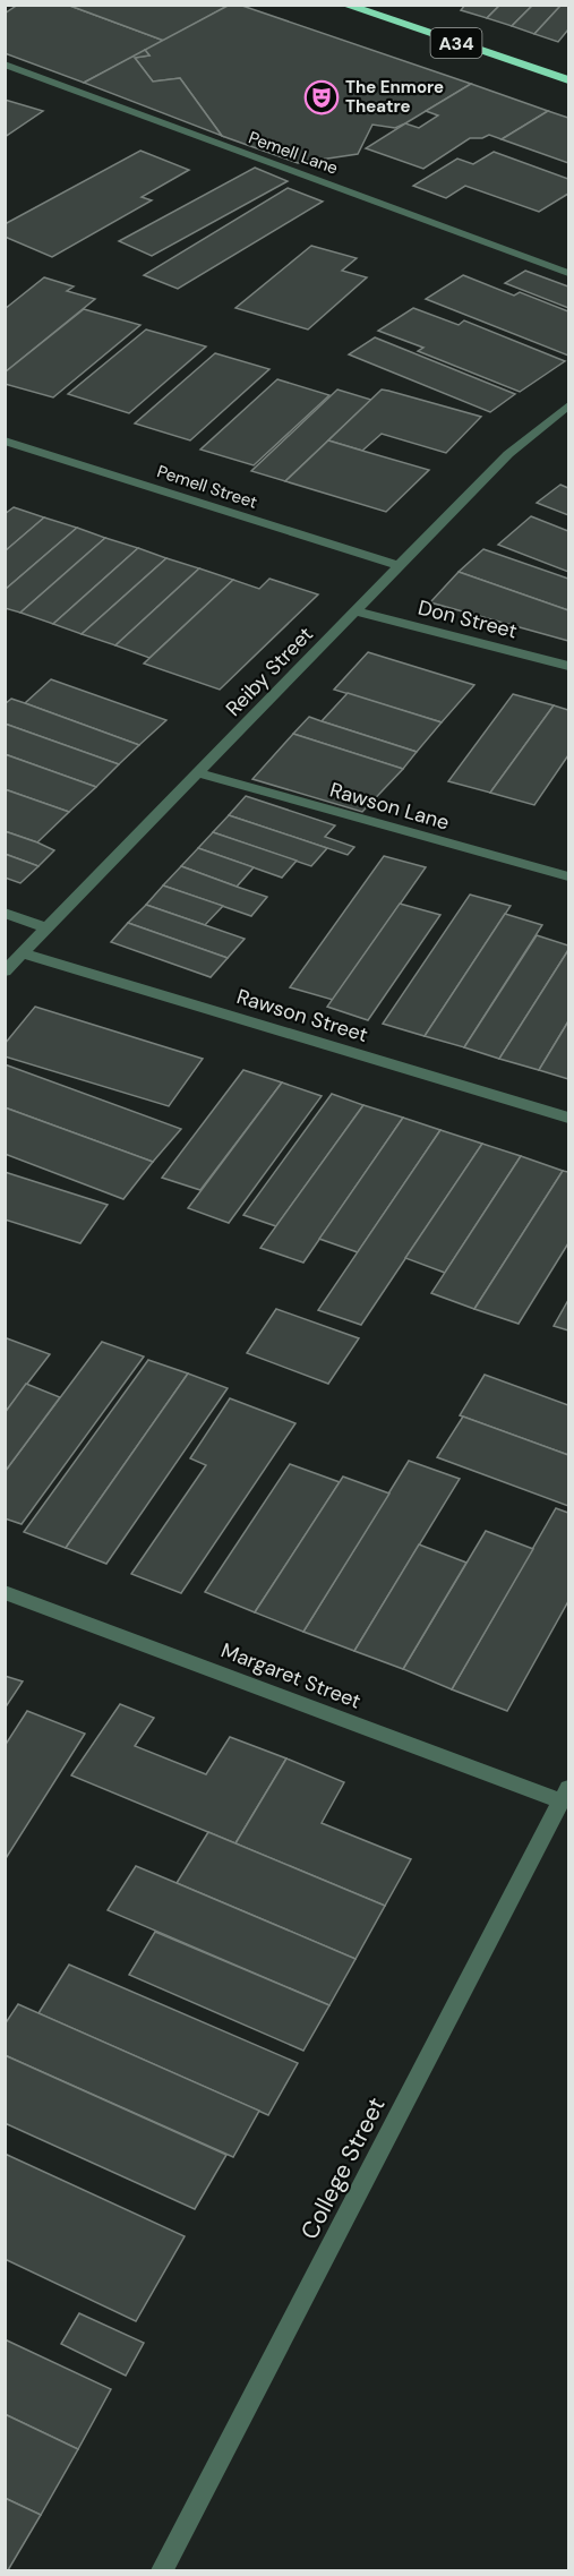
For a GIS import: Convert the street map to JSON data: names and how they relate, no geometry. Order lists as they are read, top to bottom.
{
  "streets": {
    "highway": ["A34"],
    "street": [
      "Pemell Lane",
      "Pemell Street",
      "Don Street",
      "Reiby Street",
      "Rawson Lane",
      "Rawson Street",
      "Margaret Street",
      "College Street"
    ]
  },
  "crossings": [
    ["Pemell Street", "Reiby Street"],
    ["Don Street", "Reiby Street"],
    ["Reiby Street", "Rawson Lane"],
    ["Reiby Street", "Rawson Street"],
    ["Margaret Street", "College Street"]
  ],
  "places": {
    "theatre": ["The Enmore Theatre"]
  }
}
